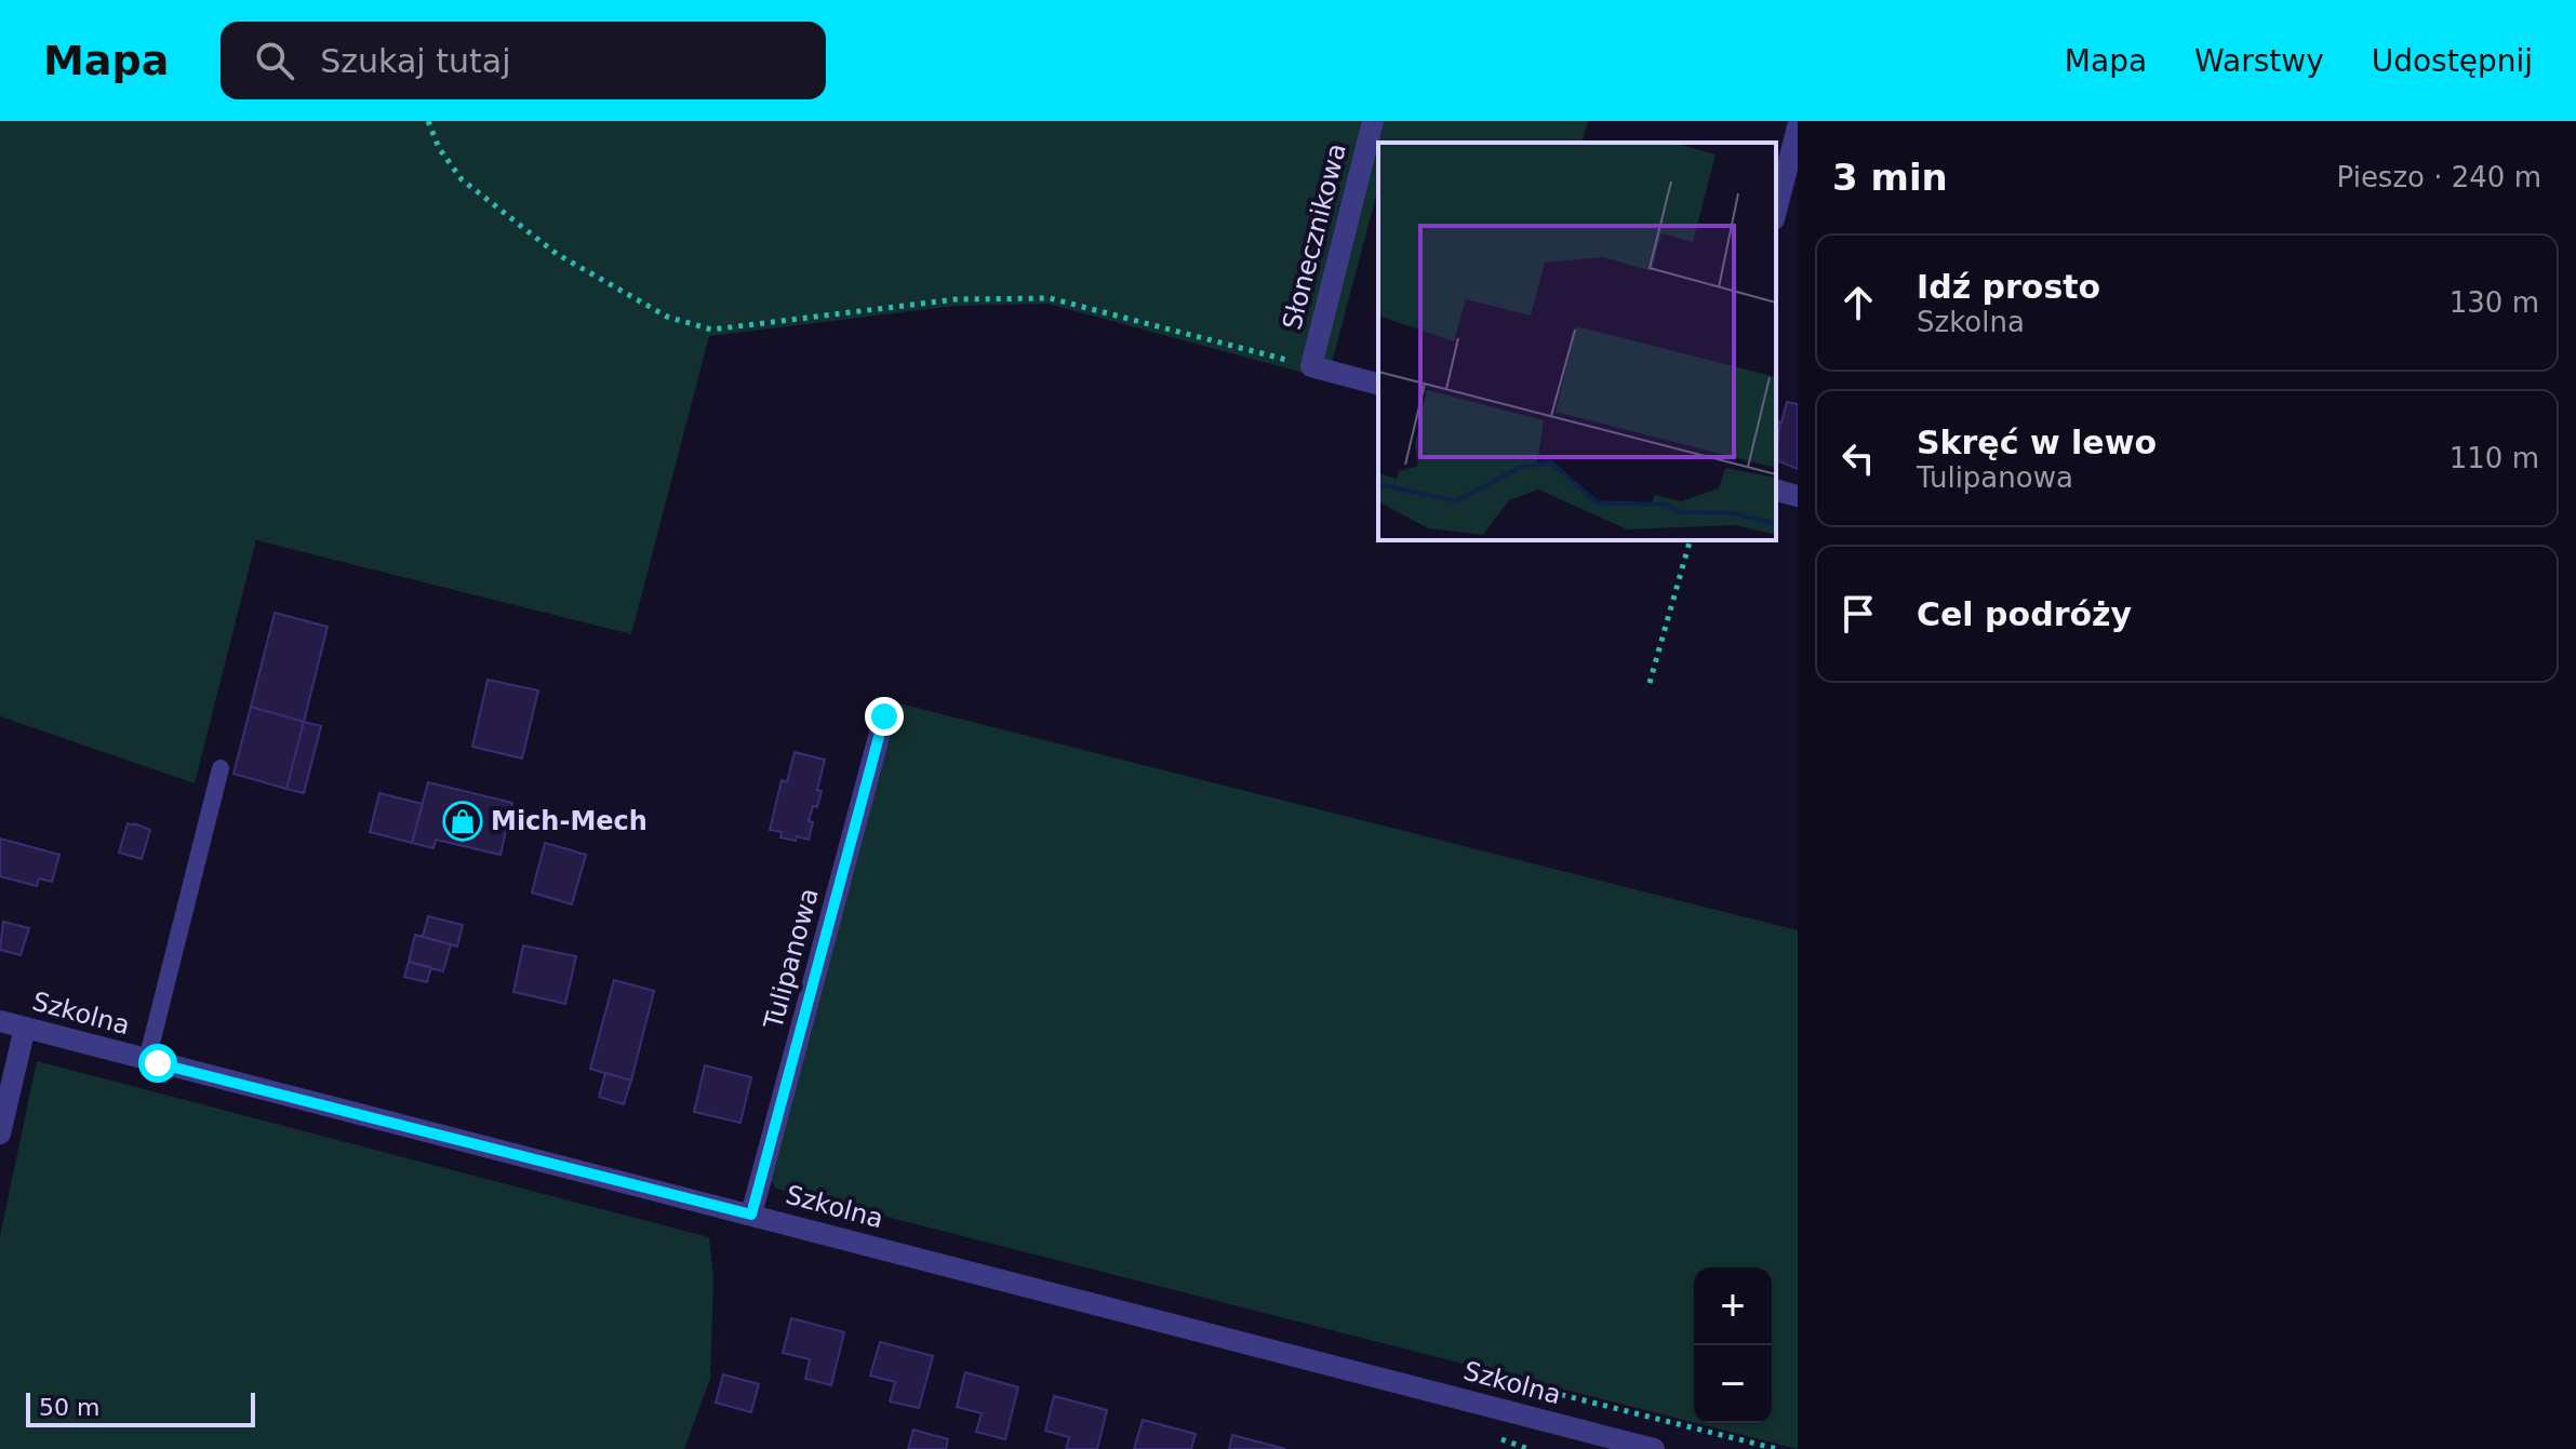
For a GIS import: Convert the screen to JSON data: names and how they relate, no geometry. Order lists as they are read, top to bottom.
{
  "streets": {
    "street": ["Słonecznikowa", "Tulipanowa", "Szkolna"]
  },
  "crossings": [
    ["Tulipanowa", "Szkolna"]
  ],
  "places": {
    "shop": ["Mich-Mech"]
  },
  "scale_bar": "50 m",
  "page": {
    "header": "Mapa",
    "search": "Szukaj tutaj",
    "nav": ["Mapa", "Warstwy", "Udostępnij"],
    "heading": ["3 min", "Pieszo · 240 m"],
    "list": [
      ["Idź prosto", "Szkolna", "130 m"],
      ["Skręć w lewo", "Tulipanowa", "110 m"],
      "Cel podróży"
    ],
    "map_buttons": ["+", "−"],
    "scale": "50 m"
  }
}
